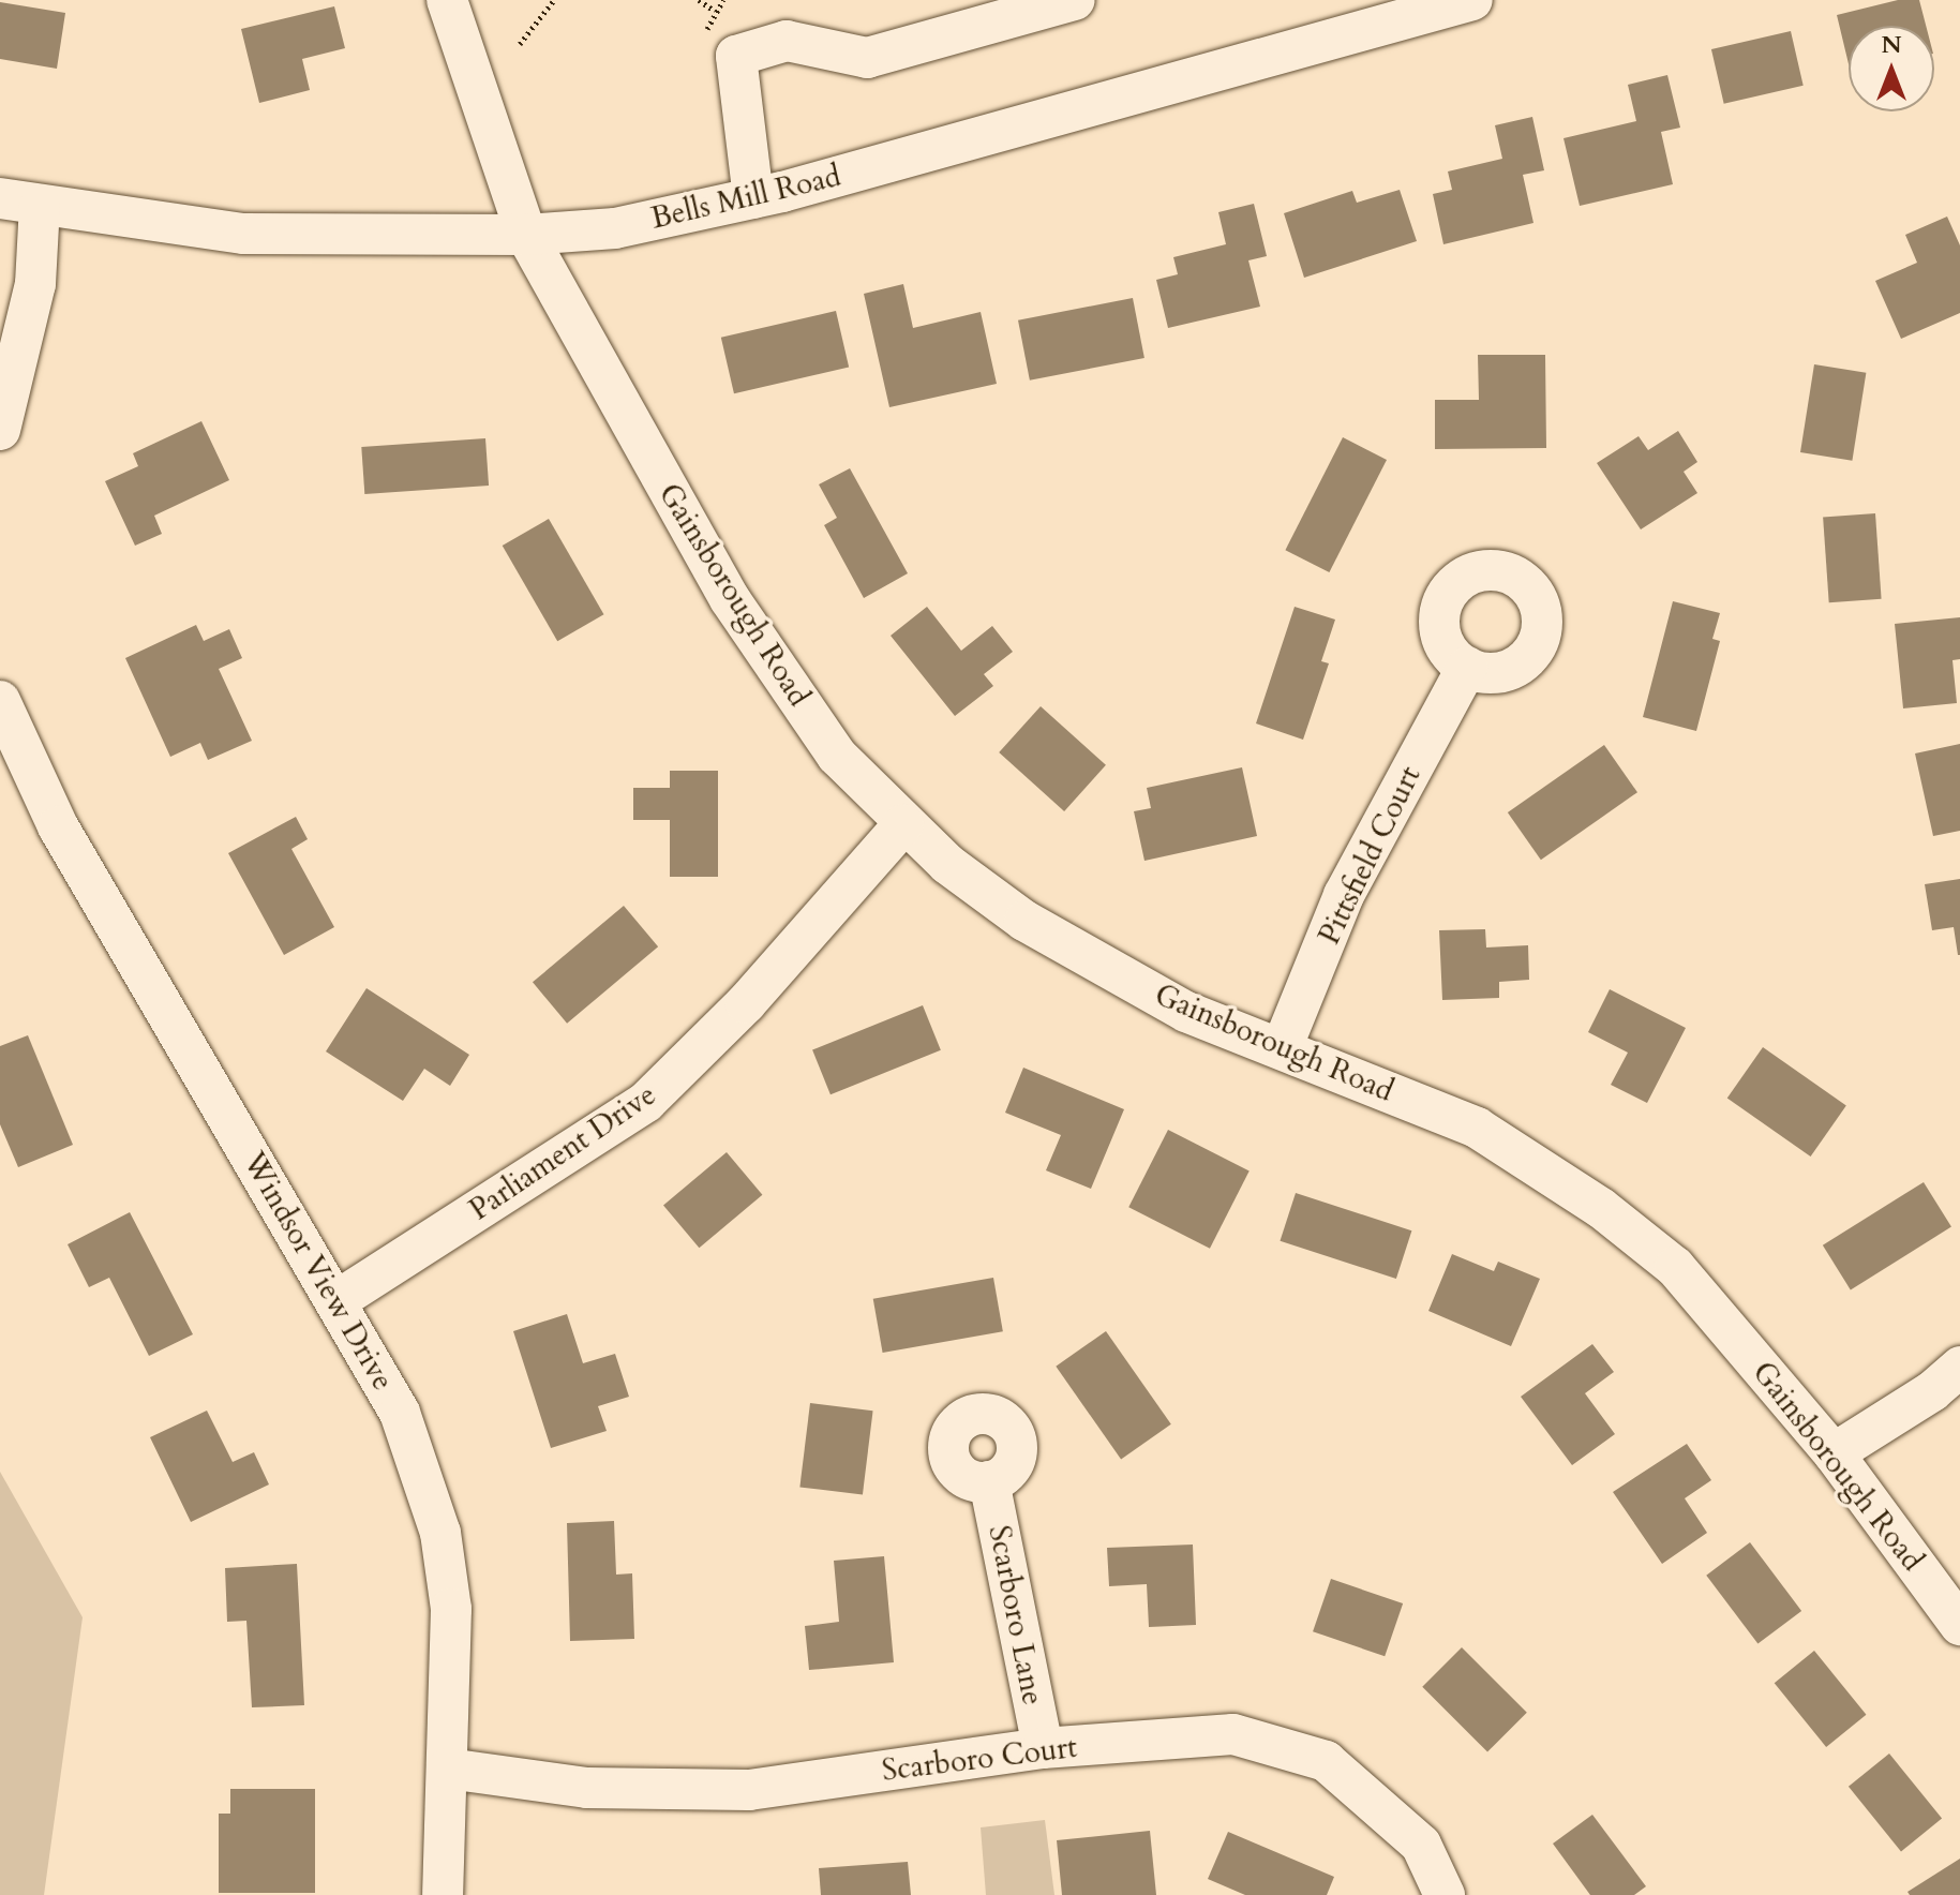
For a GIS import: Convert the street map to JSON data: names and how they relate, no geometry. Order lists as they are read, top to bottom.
{
  "streets": {
    "street": [
      "Bells Mill Road",
      "Gainsborough Road",
      "Pittsfield Court",
      "Parliament Drive",
      "Windsor View Drive",
      "Scarboro Lane",
      "Scarboro Court"
    ]
  },
  "crossings": [
    ["Bells Mill Road", "Gainsborough Road"],
    ["Gainsborough Road", "Pittsfield Court"],
    ["Gainsborough Road", "Parliament Drive"],
    ["Parliament Drive", "Windsor View Drive"],
    ["Windsor View Drive", "Scarboro Court"],
    ["Scarboro Lane", "Scarboro Court"]
  ],
  "north": "top"
}
